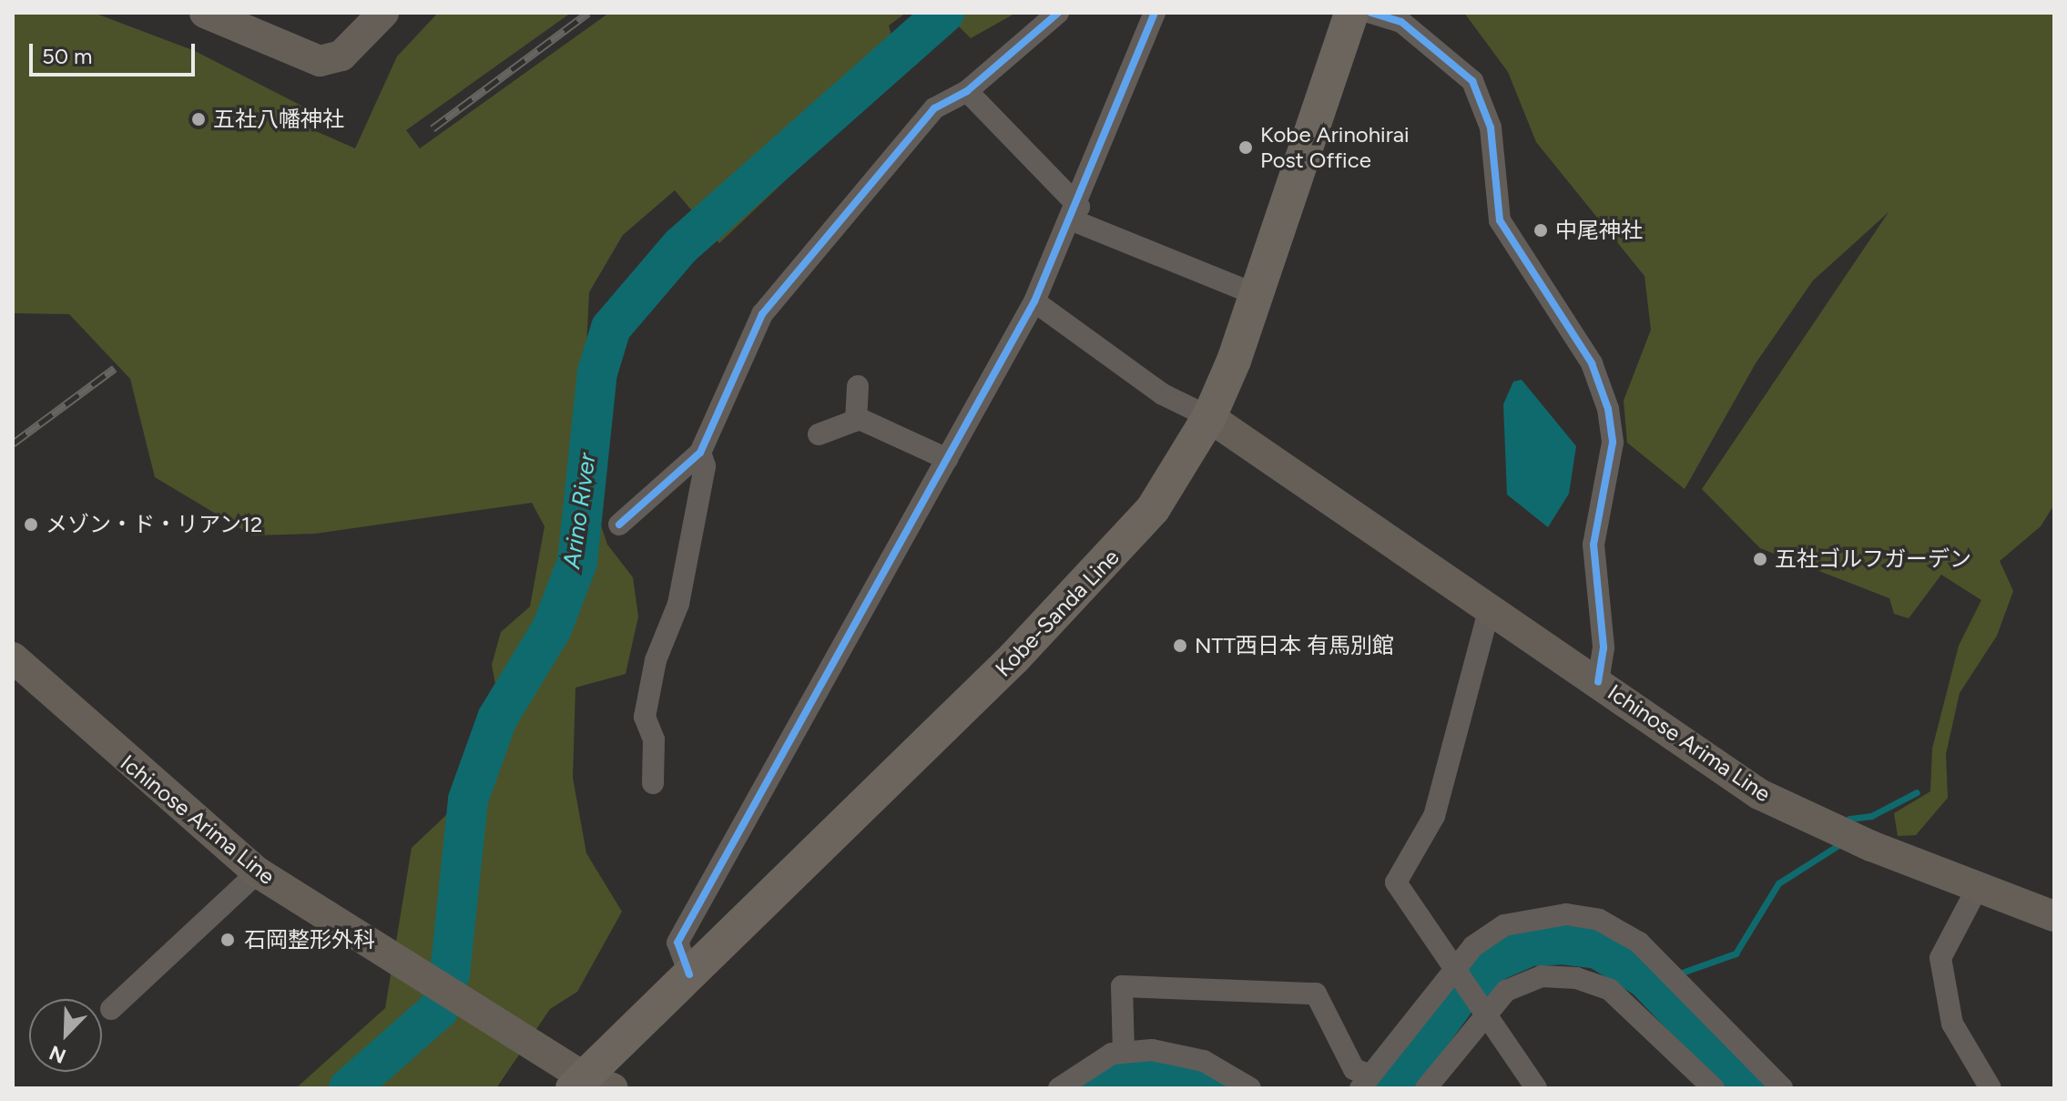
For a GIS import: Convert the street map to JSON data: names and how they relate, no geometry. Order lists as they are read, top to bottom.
{
  "streets": {
    "main road": ["Kobe-Sanda Line", "Ichinose Arima Line"]
  },
  "crossings": [
    ["Kobe-Sanda Line", "Ichinose Arima Line"]
  ],
  "water": ["Arino River"],
  "places": [
    "五社八幡神社",
    "Kobe Arinohirai Post Office",
    "中尾神社",
    "メゾン・ド・リアン12",
    "五社ゴルフガーデン",
    "NTT西日本 有馬別館",
    "石岡整形外科"
  ],
  "scale_bar": "50 m",
  "north": "bottom left"
}
